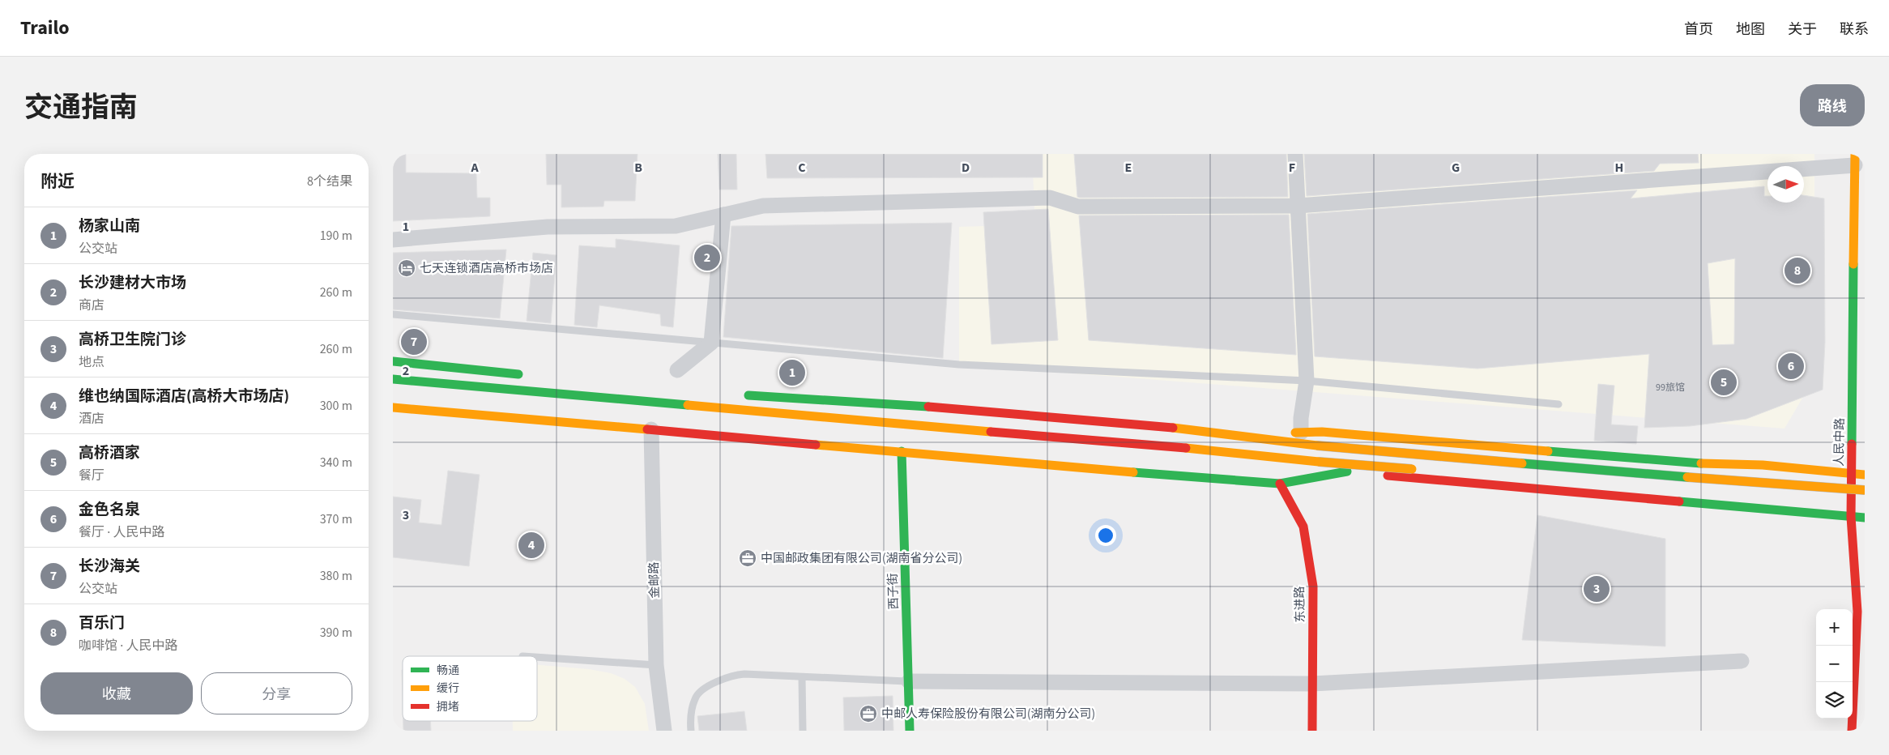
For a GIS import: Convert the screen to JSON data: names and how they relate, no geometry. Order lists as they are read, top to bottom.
{
  "streets": {
    "main road": ["人民中路", "西子街", "东进路"],
    "street": ["金邮路"]
  },
  "places": {
    "hotel": ["七天连锁酒店高桥市场店"],
    "office": ["中国邮政集团有限公司(湖南省分公司)", "中邮人寿保险股份有限公司(湖南分公司)"]
  },
  "house_numbers": ["99旅馆"],
  "legend": ["畅通", "缓行", "拥堵"],
  "north": "right",
  "page": {
    "header": "Trailo",
    "nav": [
      "首页",
      "地图",
      "关于",
      "联系"
    ],
    "title": "交通指南",
    "buttons": [
      "路线",
      ["收藏", "分享"]
    ],
    "heading": ["附近", "8个结果"],
    "list": [
      {
        "mark": "1",
        "name": "杨家山南",
        "note": "公交站",
        "value": "190 m"
      },
      {
        "mark": "2",
        "name": "长沙建材大市场",
        "note": "商店",
        "value": "260 m"
      },
      {
        "mark": "3",
        "name": "高桥卫生院门诊",
        "note": "地点",
        "value": "260 m"
      },
      {
        "mark": "4",
        "name": "维也纳国际酒店(高桥大市场店)",
        "note": "酒店",
        "value": "300 m"
      },
      {
        "mark": "5",
        "name": "高桥酒家",
        "note": "餐厅",
        "value": "340 m"
      },
      {
        "mark": "6",
        "name": "金色名泉",
        "note": "餐厅 · 人民中路",
        "value": "370 m"
      },
      {
        "mark": "7",
        "name": "长沙海关",
        "note": "公交站",
        "value": "380 m"
      },
      {
        "mark": "8",
        "name": "百乐门",
        "note": "咖啡馆 · 人民中路",
        "value": "390 m"
      }
    ],
    "pins": [
      "2",
      "8",
      "7",
      "6",
      "1",
      "5",
      "4",
      "3"
    ],
    "map_buttons": ["+", "−"]
  },
  "grid": {
    "columns": [
      "A",
      "B",
      "C",
      "D",
      "E",
      "F",
      "G",
      "H"
    ],
    "rows": ["1", "2", "3"]
  }
}
